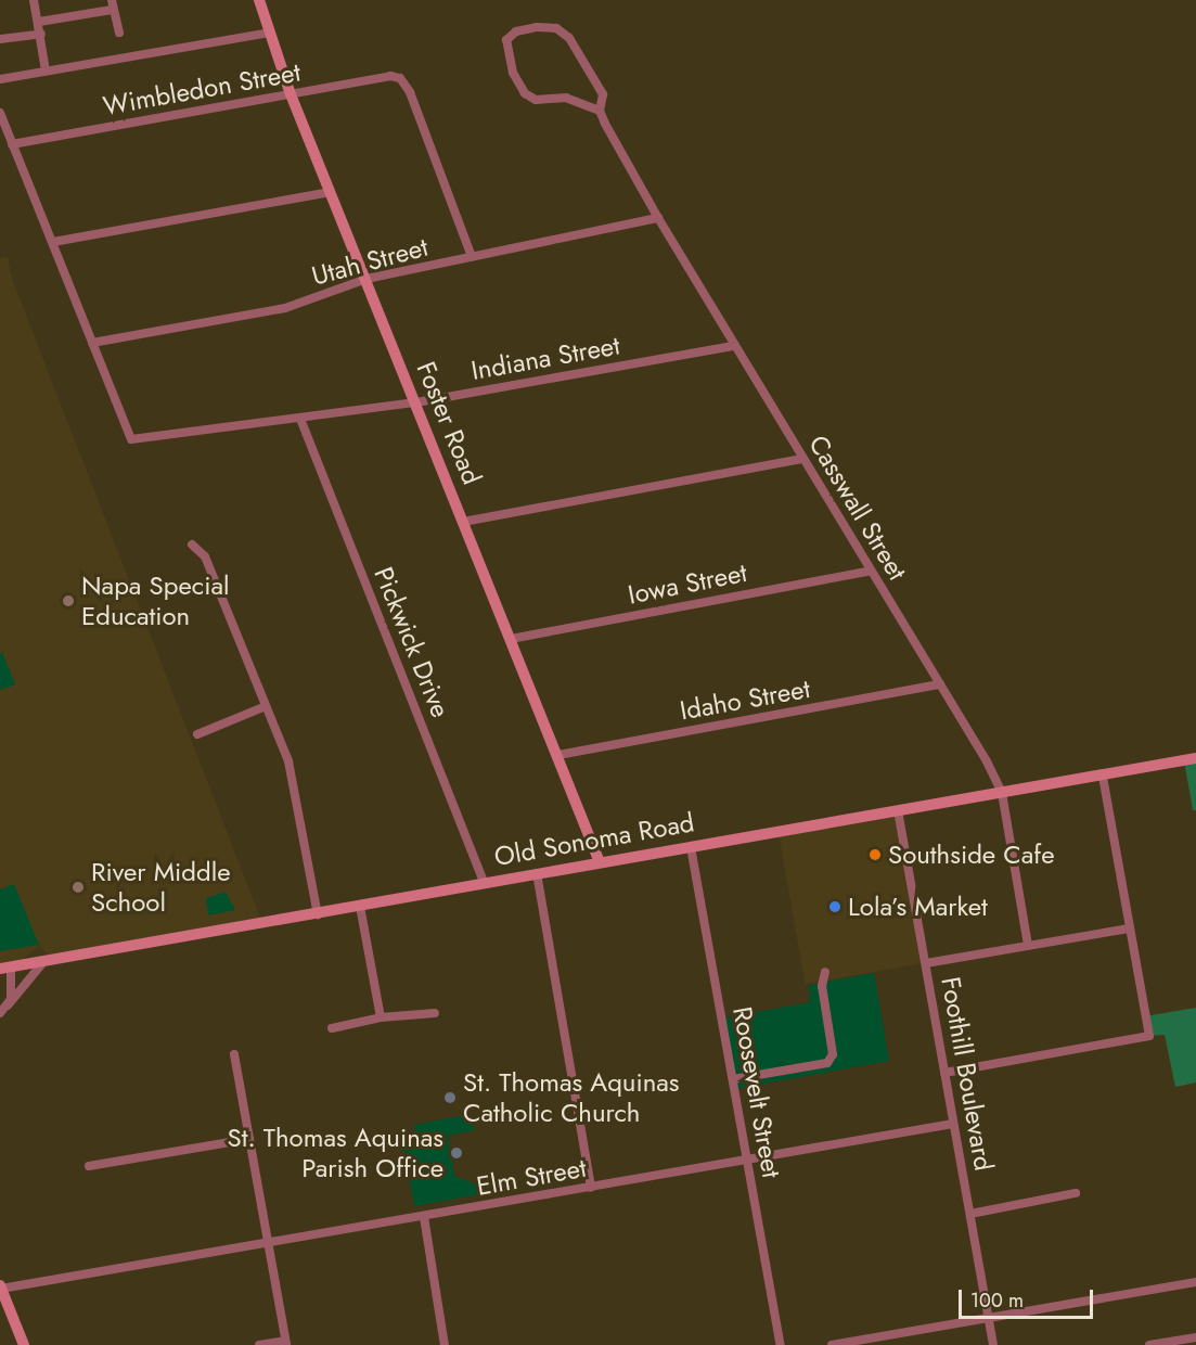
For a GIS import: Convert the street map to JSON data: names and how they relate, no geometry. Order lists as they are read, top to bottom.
{
  "streets": {
    "main road": ["Foster Road", "Old Sonoma Road"],
    "street": [
      "Wimbledon Street",
      "Utah Street",
      "Indiana Street",
      "Casswall Street",
      "Iowa Street",
      "Pickwick Drive",
      "Idaho Street",
      "Foothill Boulevard",
      "Roosevelt Street",
      "Elm Street"
    ]
  },
  "crossings": [
    ["Wimbledon Street", "Utah Street"],
    ["Wimbledon Street", "Foster Road"],
    ["Utah Street", "Indiana Street"],
    ["Utah Street", "Foster Road"],
    ["Utah Street", "Casswall Street"],
    ["Indiana Street", "Foster Road"],
    ["Indiana Street", "Casswall Street"],
    ["Indiana Street", "Pickwick Drive"],
    ["Foster Road", "Iowa Street"],
    ["Foster Road", "Idaho Street"],
    ["Foster Road", "Old Sonoma Road"],
    ["Casswall Street", "Iowa Street"],
    ["Casswall Street", "Idaho Street"],
    ["Casswall Street", "Old Sonoma Road"],
    ["Pickwick Drive", "Old Sonoma Road"],
    ["Old Sonoma Road", "Foothill Boulevard"],
    ["Old Sonoma Road", "Roosevelt Street"],
    ["Foothill Boulevard", "Elm Street"],
    ["Roosevelt Street", "Elm Street"]
  ],
  "places": [
    "Napa Special Education",
    "Southside Cafe",
    "River Middle School",
    "Lola’s Market",
    "St. Thomas Aquinas Catholic Church",
    "St. Thomas Aquinas Parish Office"
  ],
  "scale_bar": "100 m"
}
